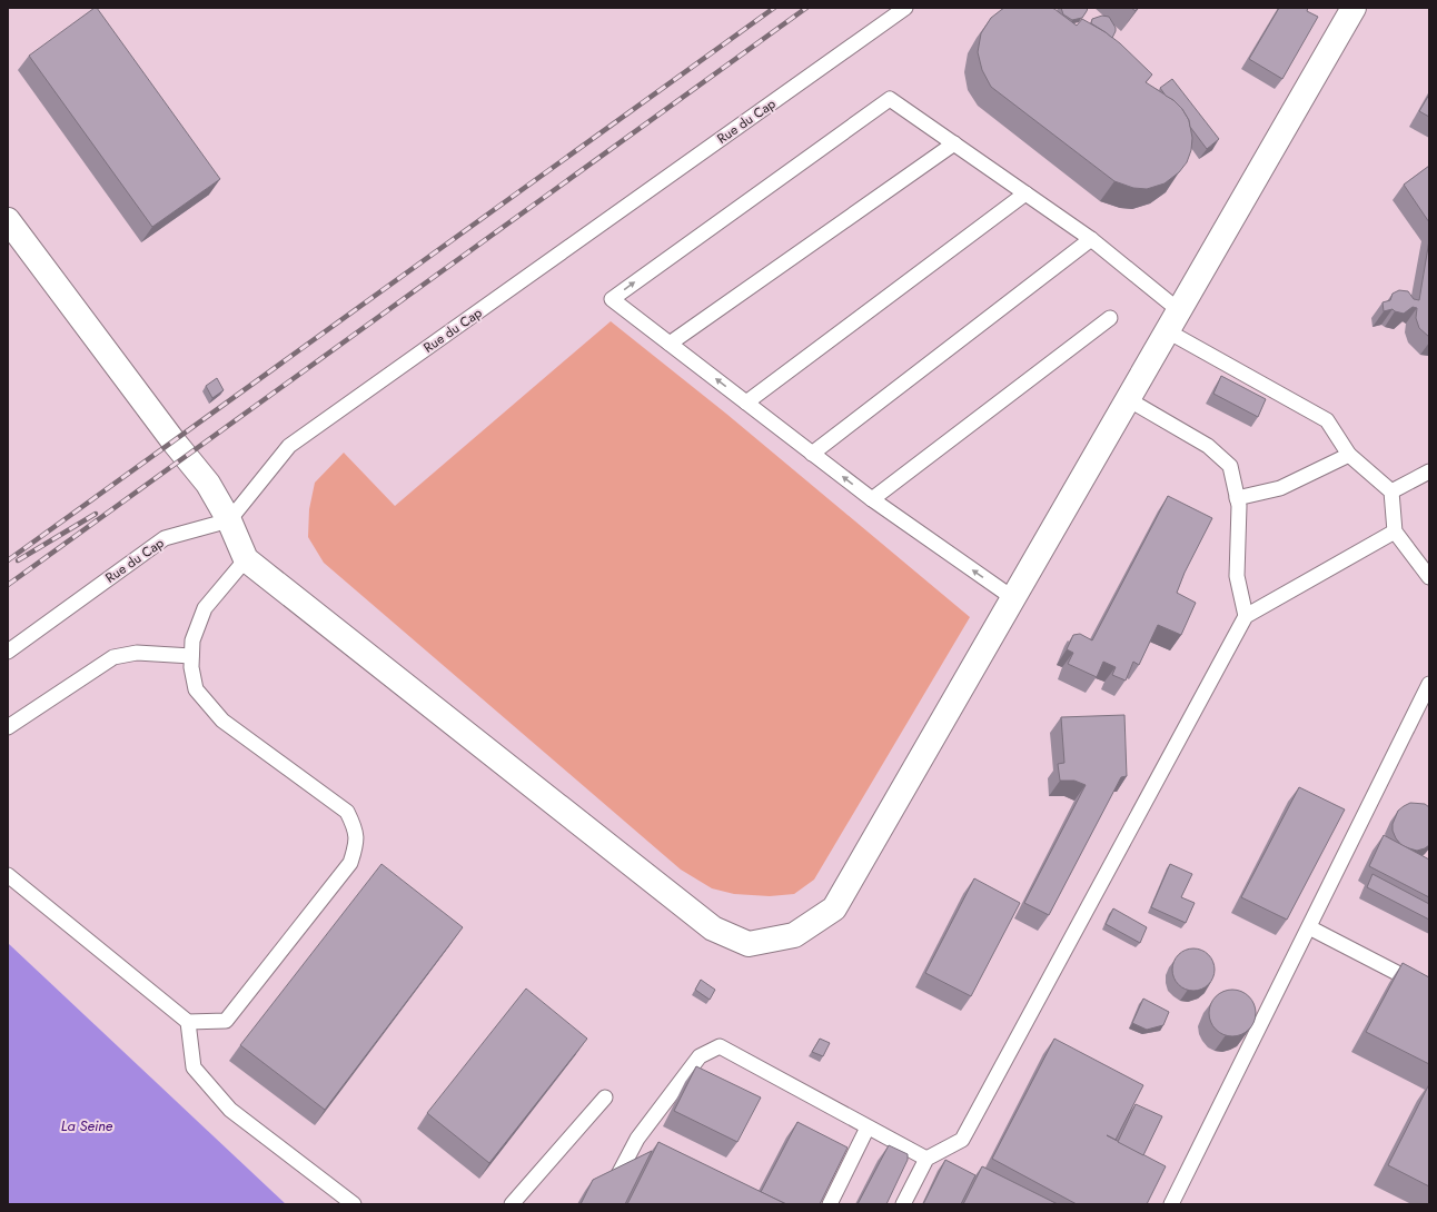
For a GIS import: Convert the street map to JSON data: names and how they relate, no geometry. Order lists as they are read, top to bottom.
{
  "streets": {
    "lane": ["Rue du Cap"]
  },
  "water": ["La Seine"]
}
